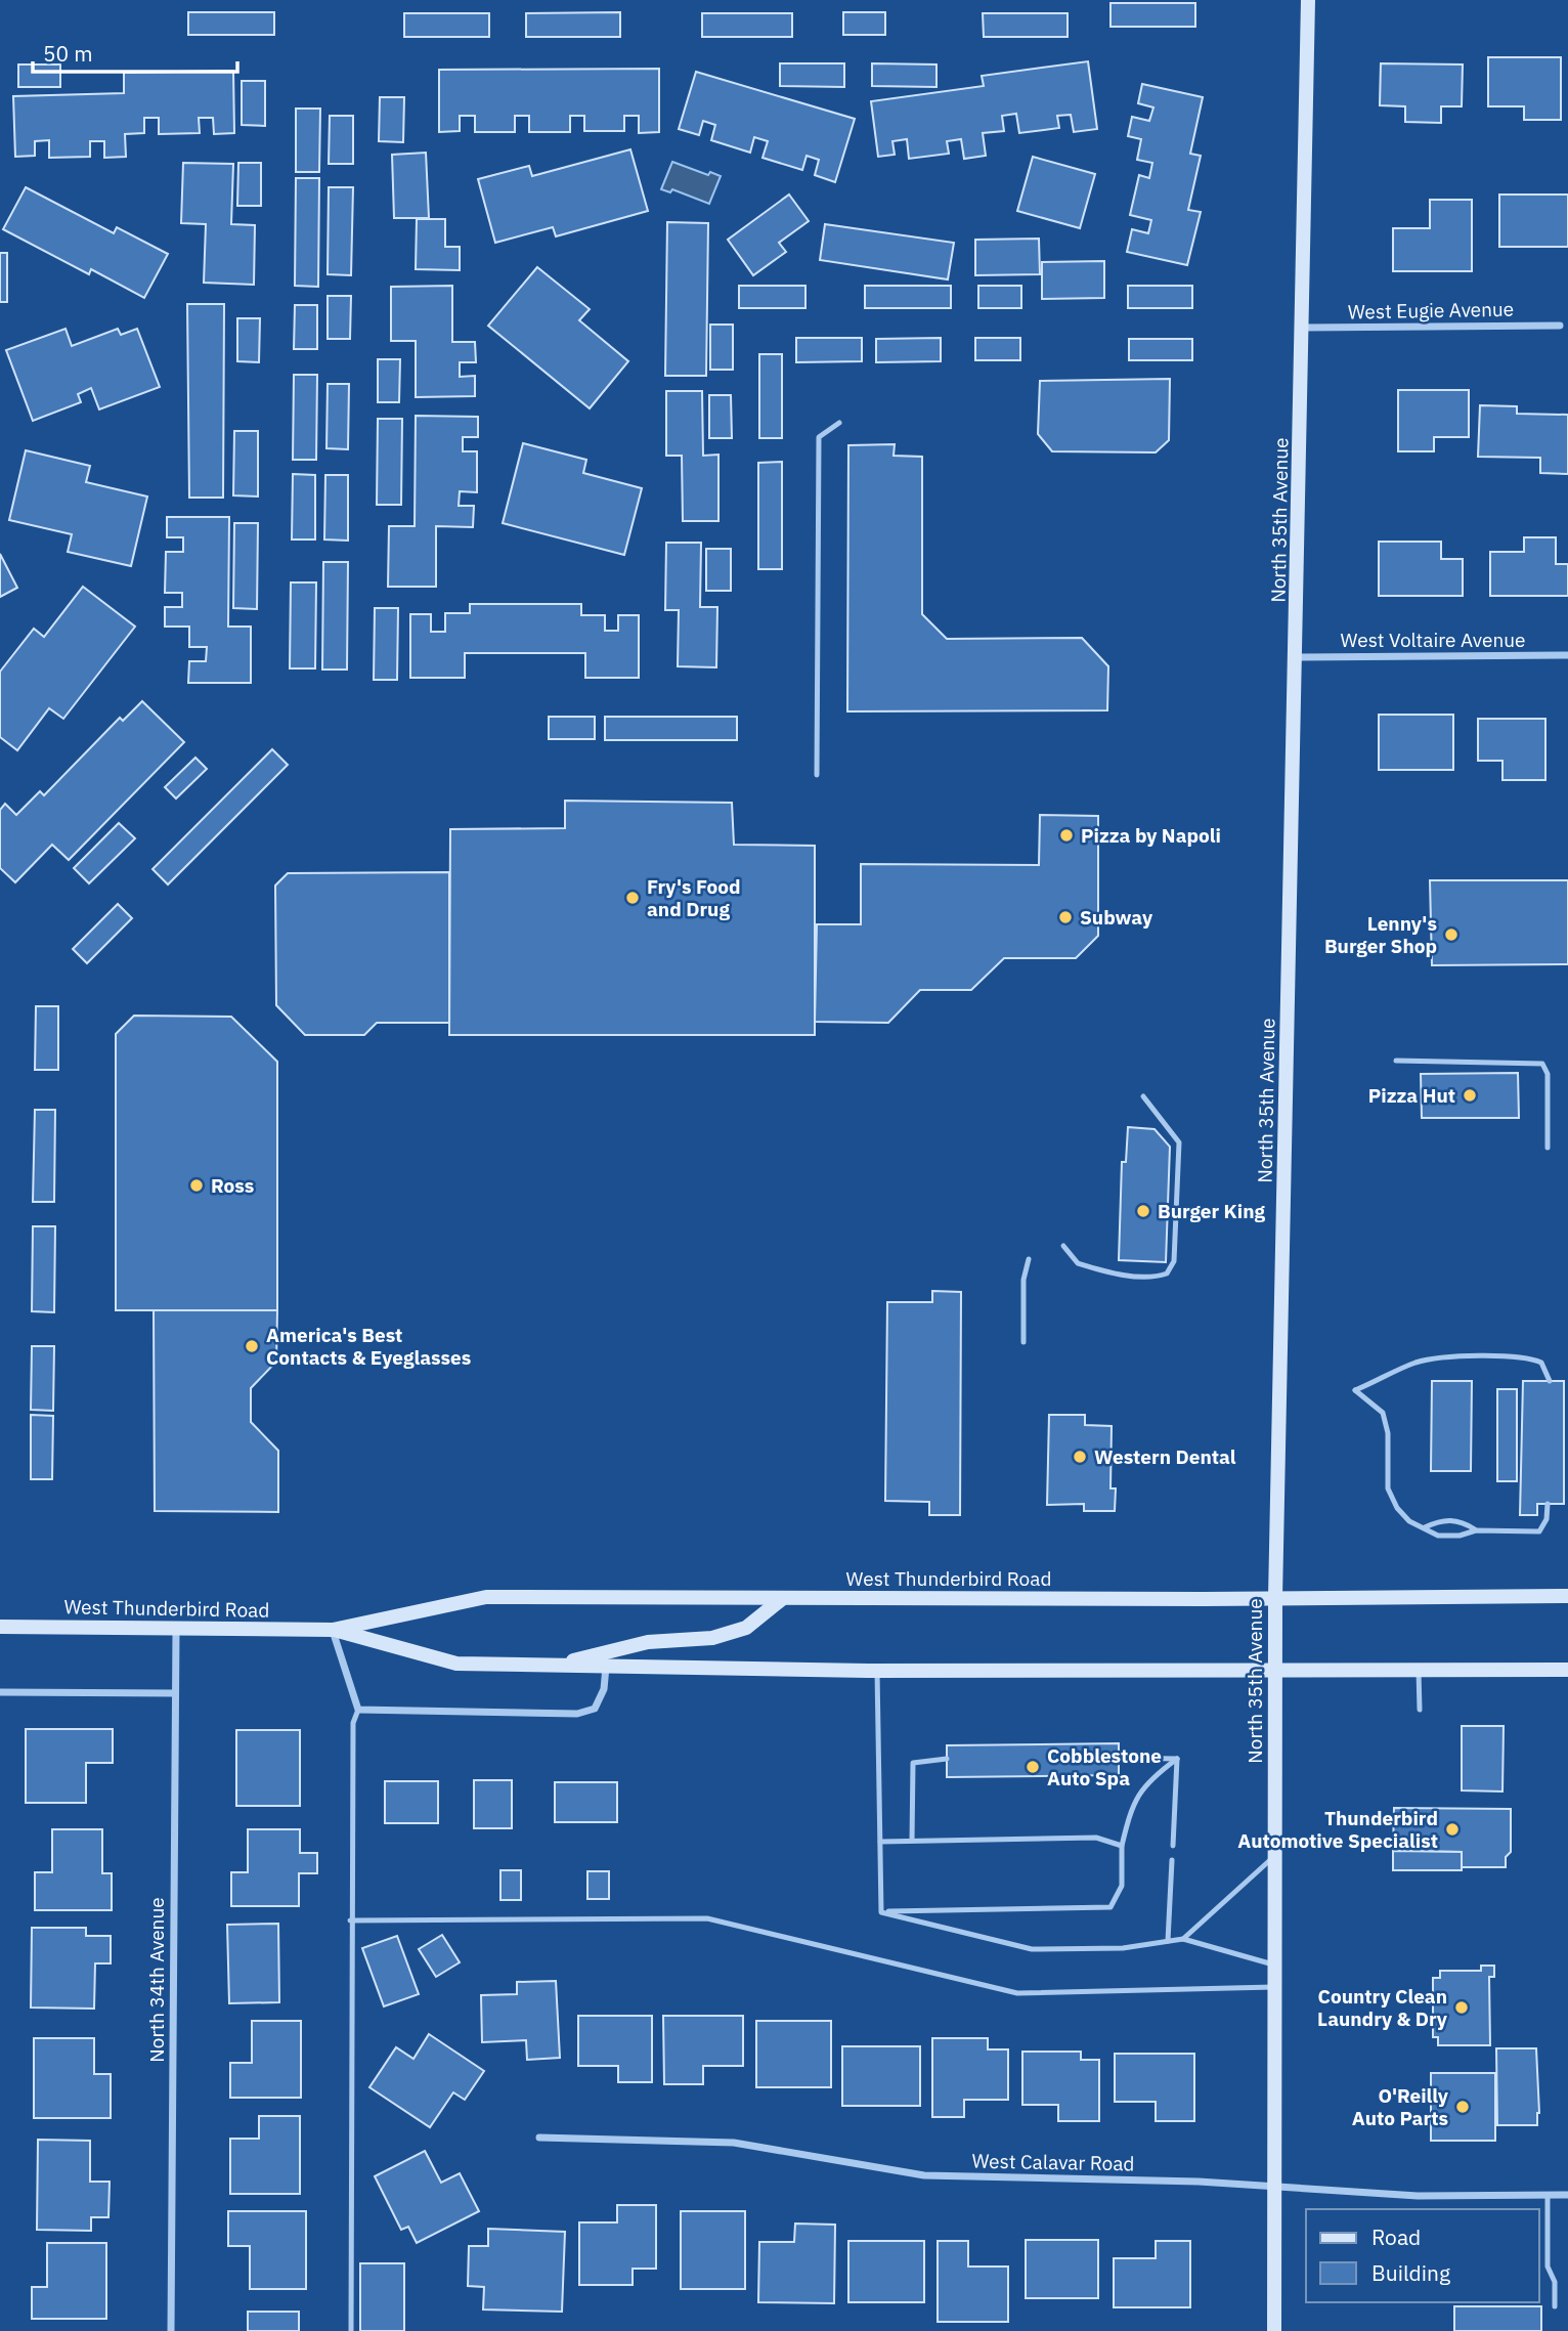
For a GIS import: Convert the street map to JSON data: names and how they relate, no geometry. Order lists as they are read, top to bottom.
{
  "streets": {
    "main road": ["North 35th Avenue", "West Thunderbird Road"],
    "street": [
      "West Eugie Avenue",
      "West Voltaire Avenue",
      "North 34th Avenue",
      "West Calavar Road"
    ]
  },
  "crossings": [
    ["West Eugie Avenue", "North 35th Avenue"],
    ["North 35th Avenue", "West Voltaire Avenue"],
    ["North 35th Avenue", "West Thunderbird Road"],
    ["North 35th Avenue", "West Calavar Road"],
    ["West Thunderbird Road", "North 34th Avenue"]
  ],
  "places": [
    "Pizza by Napoli",
    "Fry's Food and Drug",
    "Subway",
    "Lenny's Burger Shop",
    "Pizza Hut",
    "Ross",
    "Burger King",
    "America's Best Contacts & Eyeglasses",
    "Western Dental",
    "Cobblestone Auto Spa",
    "Thunderbird Automotive Specialist",
    "Country Clean Laundry & Dry",
    "O'Reilly Auto Parts"
  ],
  "legend": ["Road", "Building"],
  "scale_bar": "50 m"
}
